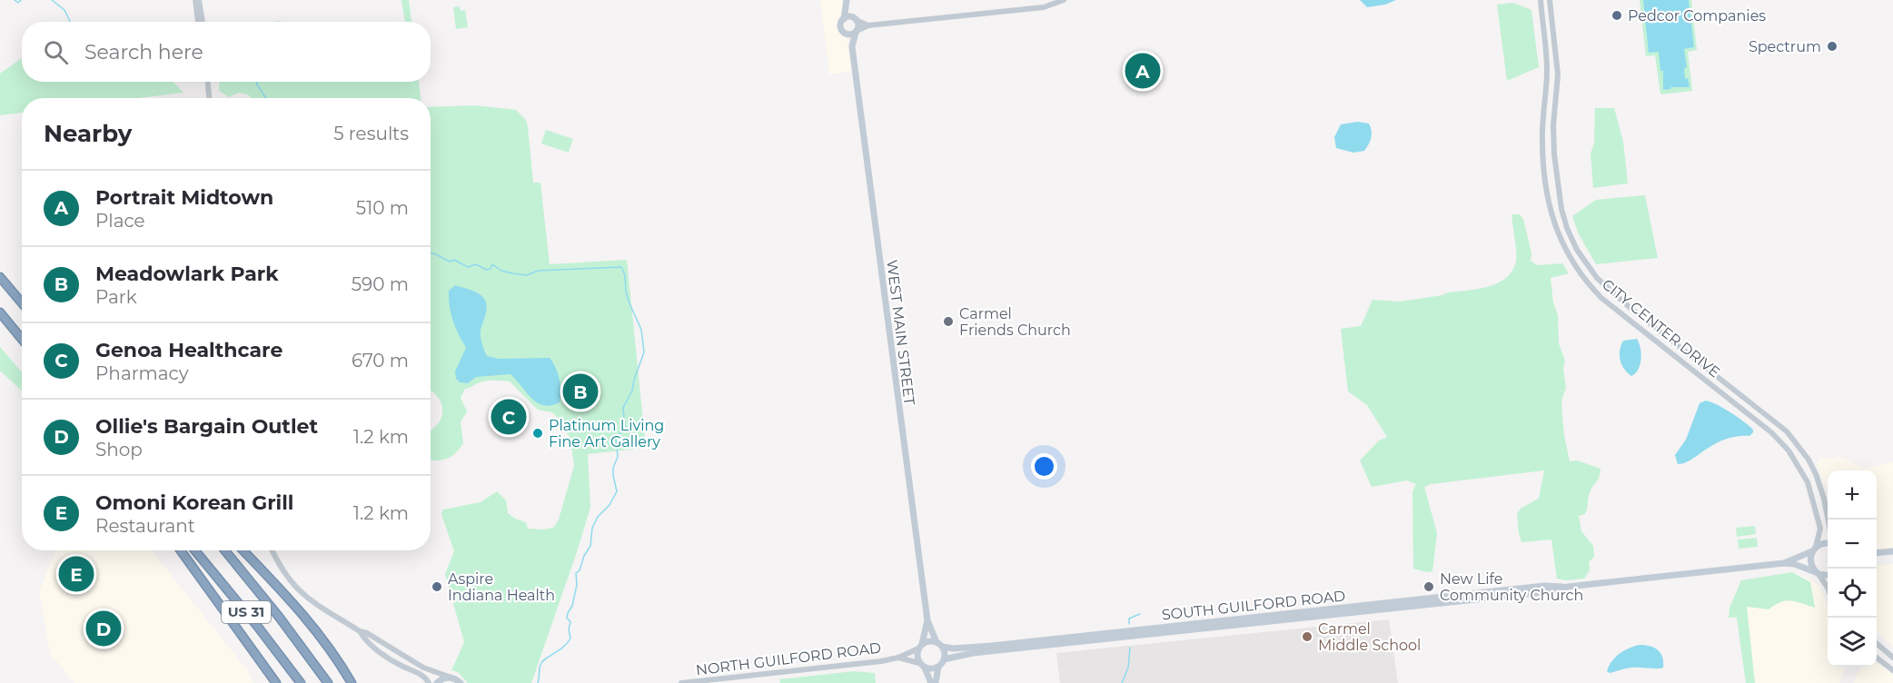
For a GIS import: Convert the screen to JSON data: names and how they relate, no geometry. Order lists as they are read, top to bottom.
{
  "streets": {
    "highway": ["US 31"],
    "main road": ["WEST MAIN STREET", "SOUTH GUILFORD ROAD"],
    "street": ["CITY CENTER DRIVE", "NORTH GUILFORD ROAD"]
  },
  "crossings": [
    ["CITY CENTER DRIVE", "SOUTH GUILFORD ROAD"],
    ["WEST MAIN STREET", "SOUTH GUILFORD ROAD"],
    ["WEST MAIN STREET", "NORTH GUILFORD ROAD"],
    ["SOUTH GUILFORD ROAD", "NORTH GUILFORD ROAD"]
  ],
  "places": [
    "Pedcor Companies",
    "Spectrum",
    "Carmel Friends Church",
    "Platinum Living Fine Art Gallery",
    "Aspire Indiana Health",
    "New Life Community Church",
    "Carmel Middle School"
  ],
  "page": {
    "search": "Search here",
    "pins": [
      "A",
      "B",
      "C",
      "E",
      "D"
    ],
    "heading": ["Nearby", "5 results"],
    "list": [
      {
        "mark": "A",
        "name": "Portrait Midtown",
        "note": "Place",
        "value": "510 m"
      },
      {
        "mark": "B",
        "name": "Meadowlark Park",
        "note": "Park",
        "value": "590 m"
      },
      {
        "mark": "C",
        "name": "Genoa Healthcare",
        "note": "Pharmacy",
        "value": "670 m"
      },
      {
        "mark": "D",
        "name": "Ollie's Bargain Outlet",
        "note": "Shop",
        "value": "1.2 km"
      },
      {
        "mark": "E",
        "name": "Omoni Korean Grill",
        "note": "Restaurant",
        "value": "1.2 km"
      }
    ],
    "map_buttons": ["+", "−"]
  }
}
